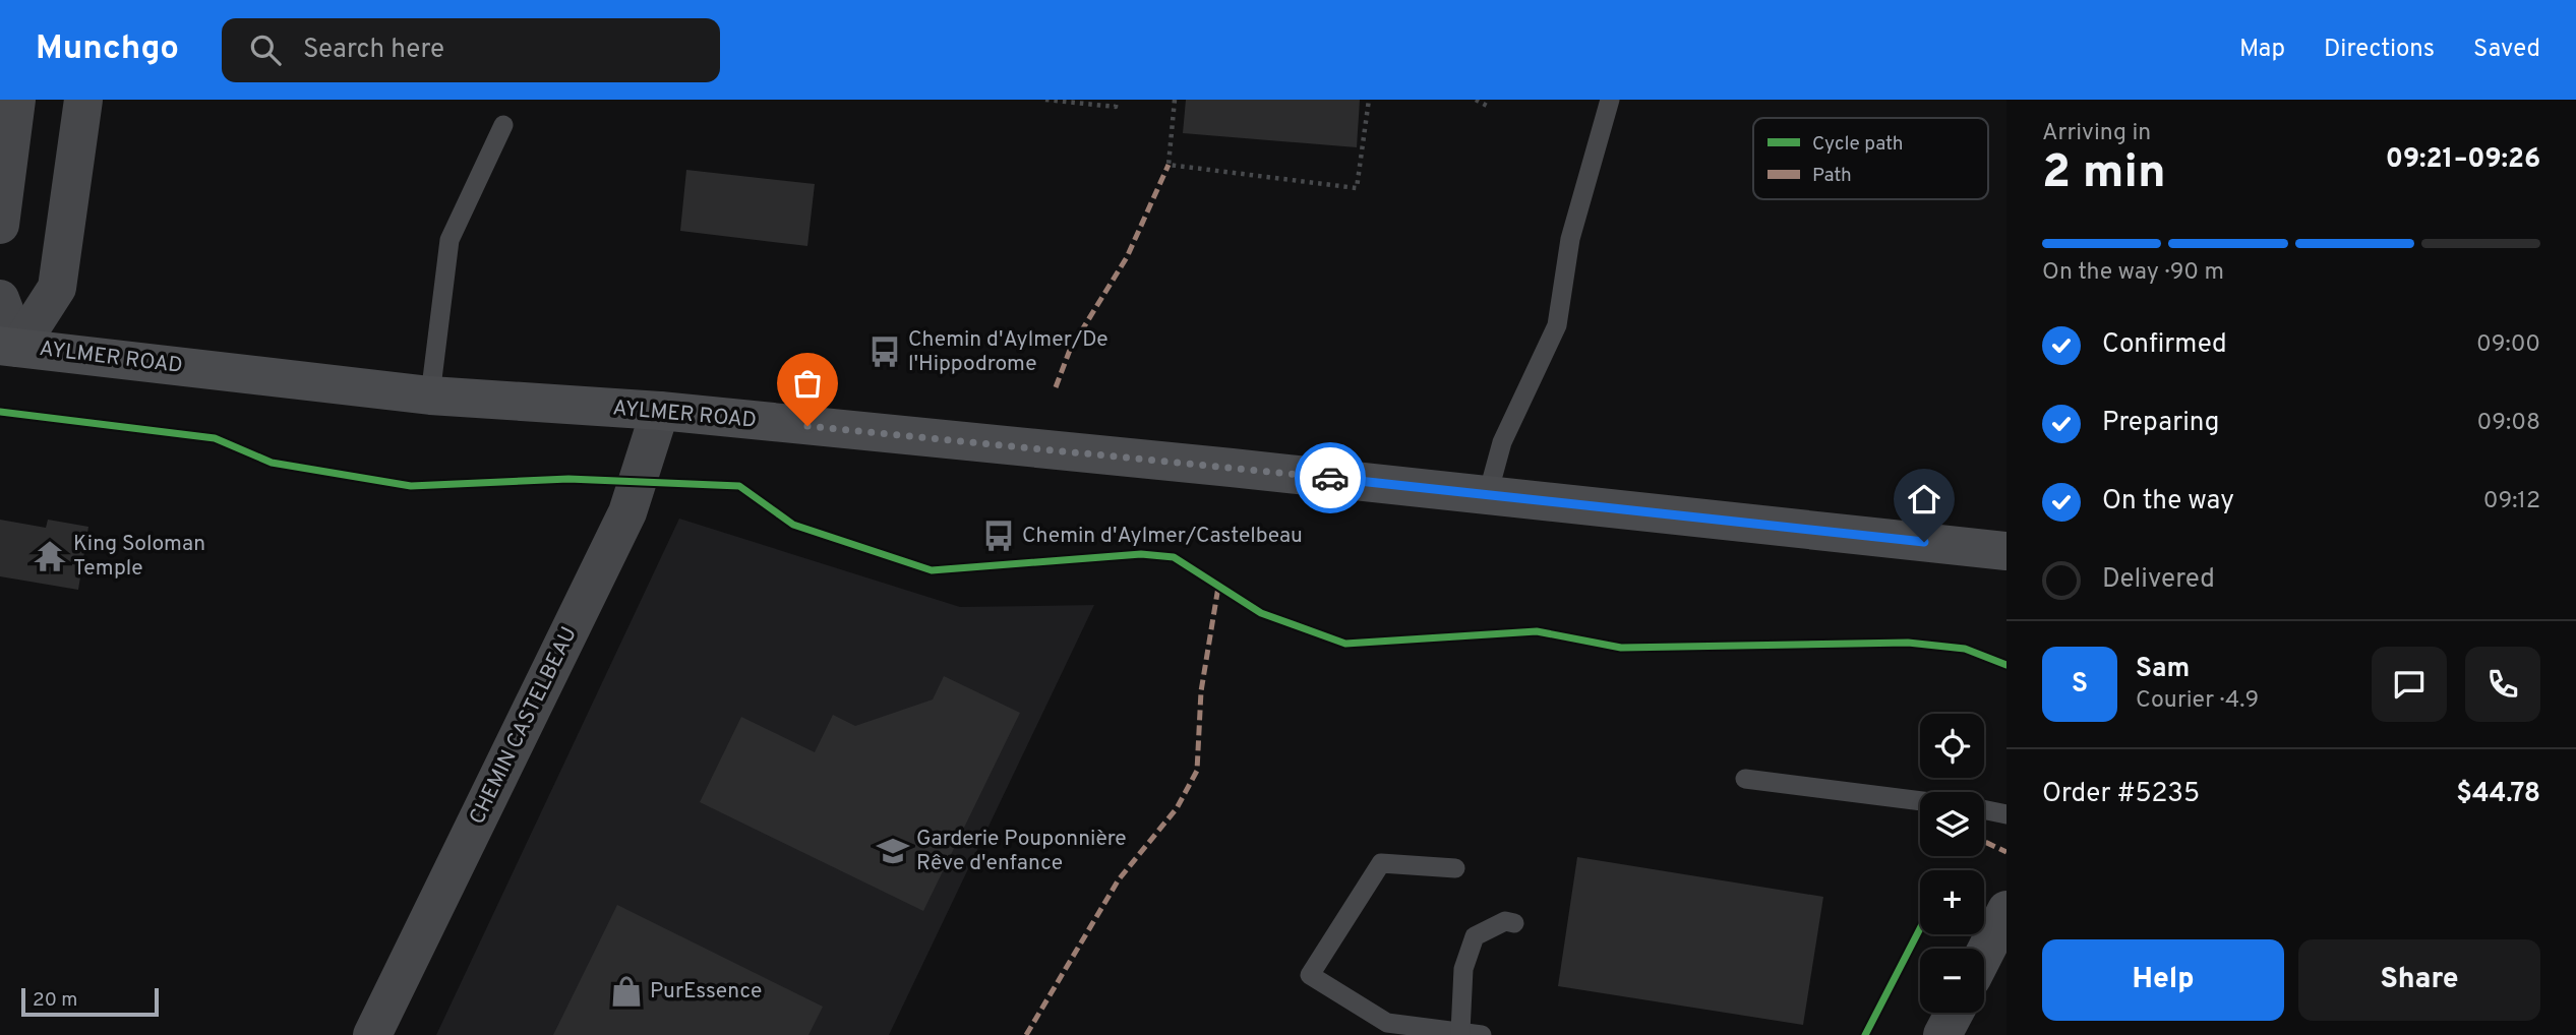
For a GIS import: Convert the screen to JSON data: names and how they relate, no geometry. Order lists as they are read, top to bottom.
{
  "streets": {
    "main road": ["AYLMER ROAD"],
    "street": ["CHEMIN CASTELBEAU"]
  },
  "crossings": [
    ["AYLMER ROAD", "CHEMIN CASTELBEAU"]
  ],
  "places": {
    "bus stop": ["Chemin d'Aylmer/De l'Hippodrome", "Chemin d'Aylmer/Castelbeau"],
    "temple": ["King Soloman Temple"],
    "school or university": ["Garderie Pouponnière Rêve d'enfance"],
    "shop": ["PurEssence"]
  },
  "legend": ["Cycle path", "Path"],
  "scale_bar": "20 m",
  "page": {
    "header": "Munchgo",
    "search": "Search here",
    "nav": ["Map", "Directions", "Saved"],
    "heading": ["2 min", "Arriving in", "09:21–09:26"],
    "panel": [
      "Sam",
      "Courier · 4.9",
      "Order #5235",
      "$44.78"
    ],
    "bar": "On the way · 90 m",
    "list": [
      ["Confirmed", "09:00"],
      ["Preparing", "09:08"],
      ["On the way", "09:12"],
      "Delivered"
    ],
    "round": "S",
    "map_buttons": ["+", "−"],
    "buttons": ["Help", "Share"],
    "scale": "20 m"
  }
}
